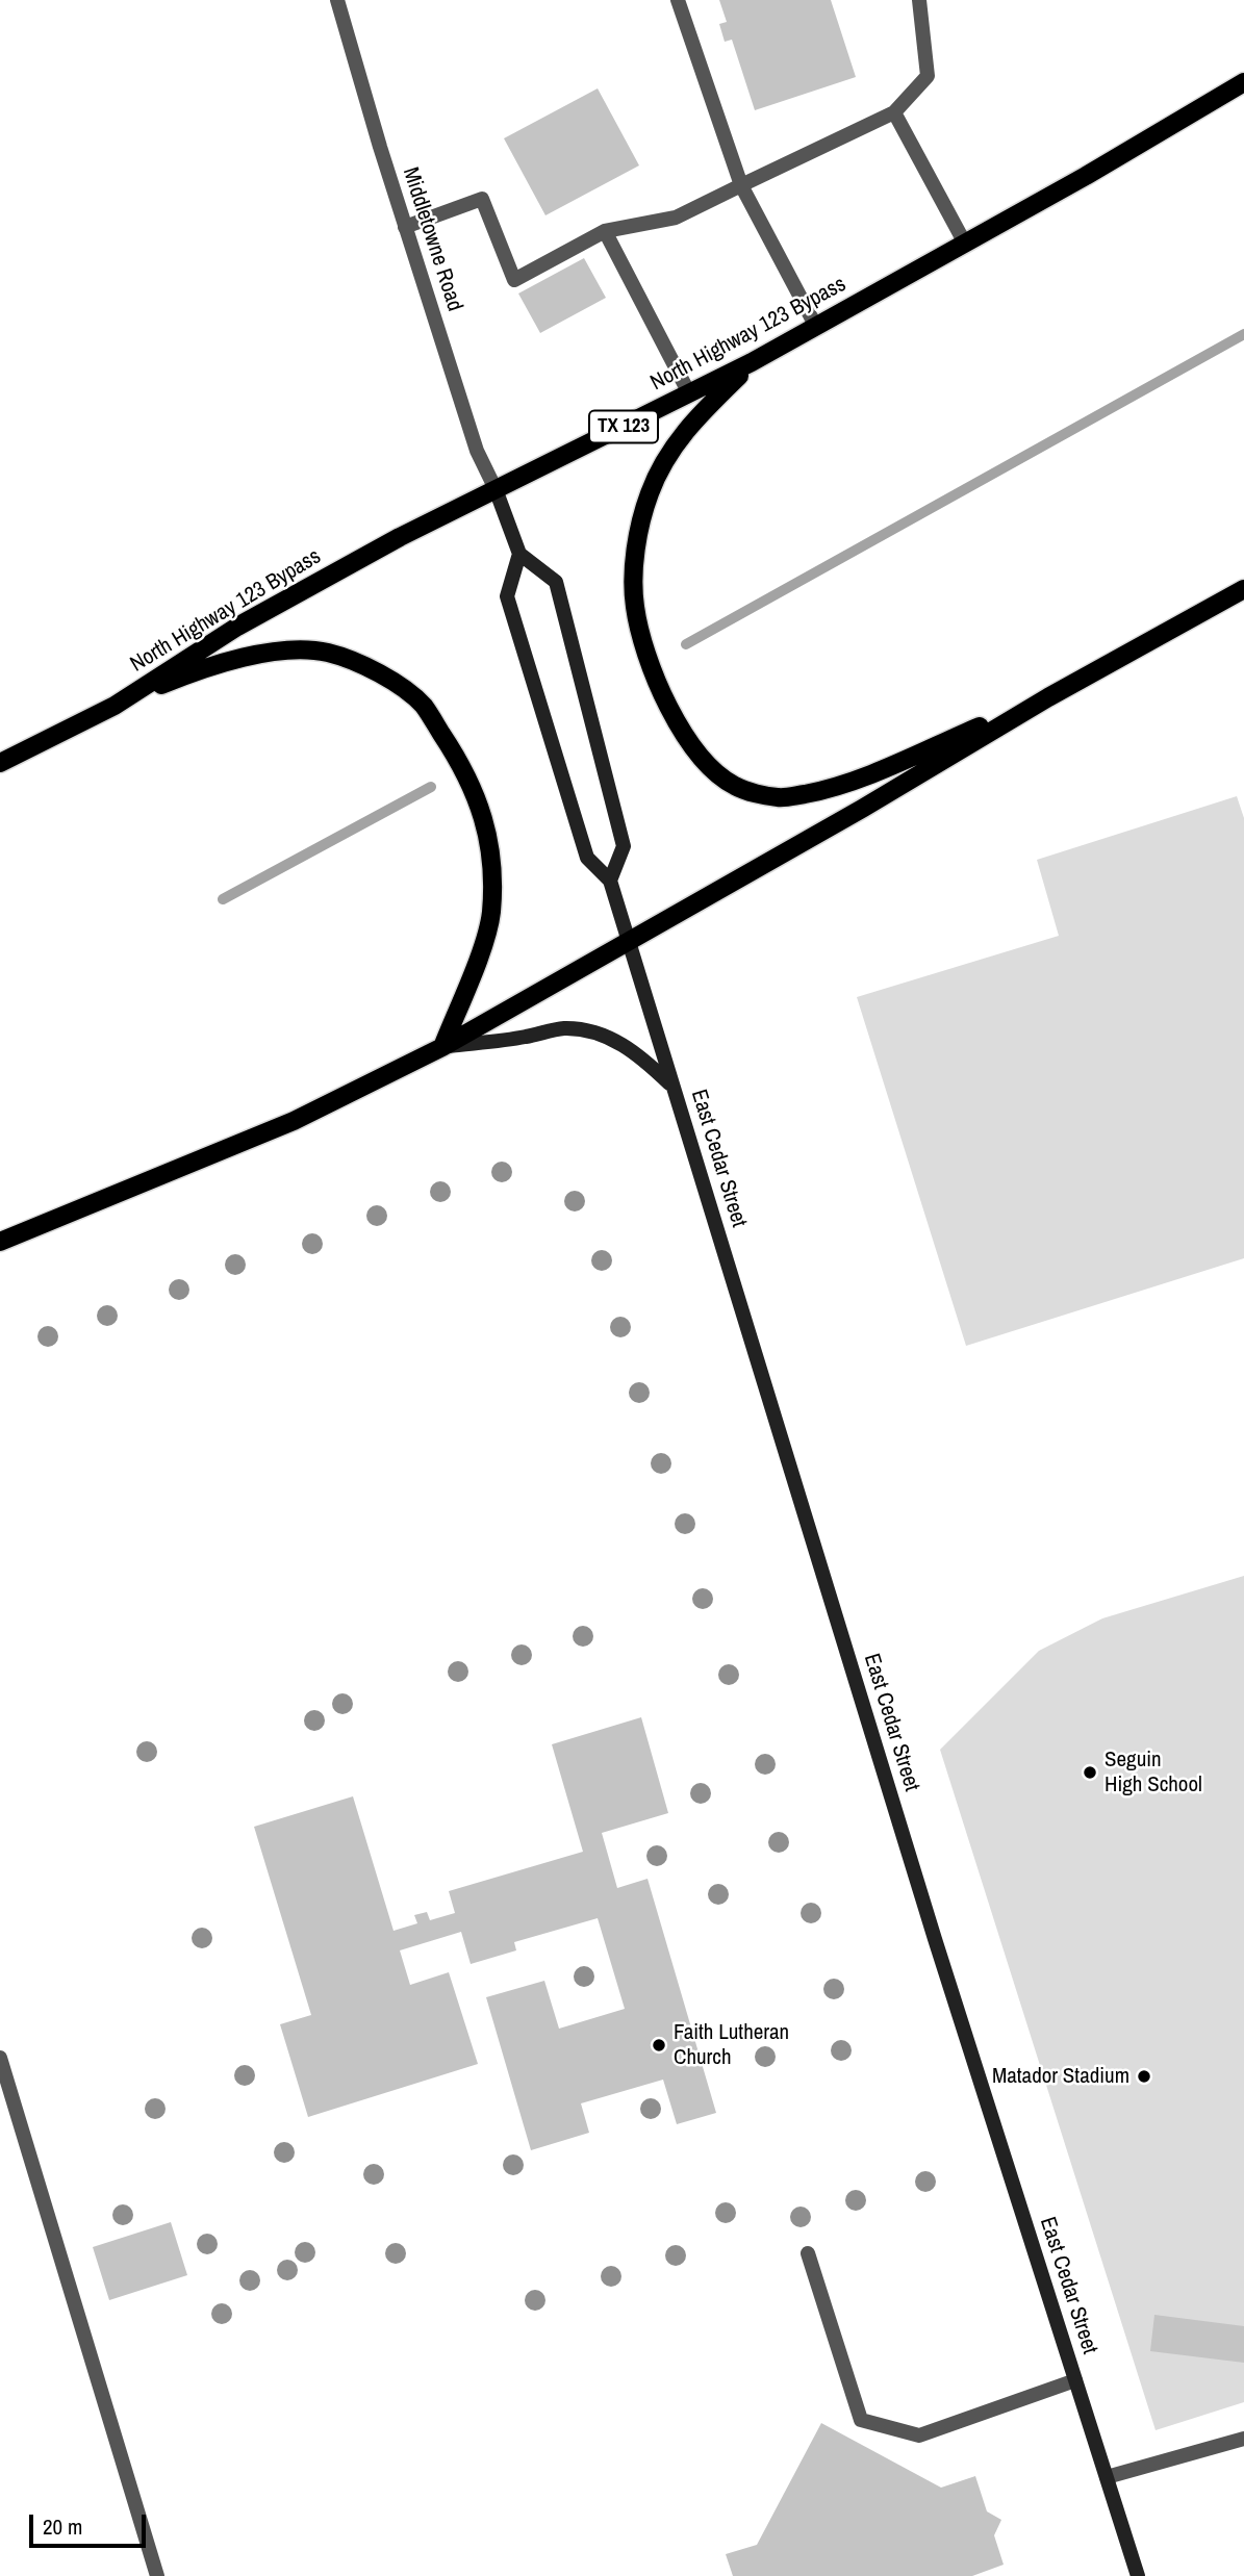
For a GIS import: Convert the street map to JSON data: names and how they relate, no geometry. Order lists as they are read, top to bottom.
{
  "streets": {
    "main road": ["North Highway 123 Bypass", "TX 123"],
    "street": ["Middletowne Road", "East Cedar Street"]
  },
  "crossings": [
    ["Middletowne Road", "North Highway 123 Bypass"]
  ],
  "places": ["Seguin High School", "Faith Lutheran Church", "Matador Stadium"],
  "scale_bar": "20 m"
}
